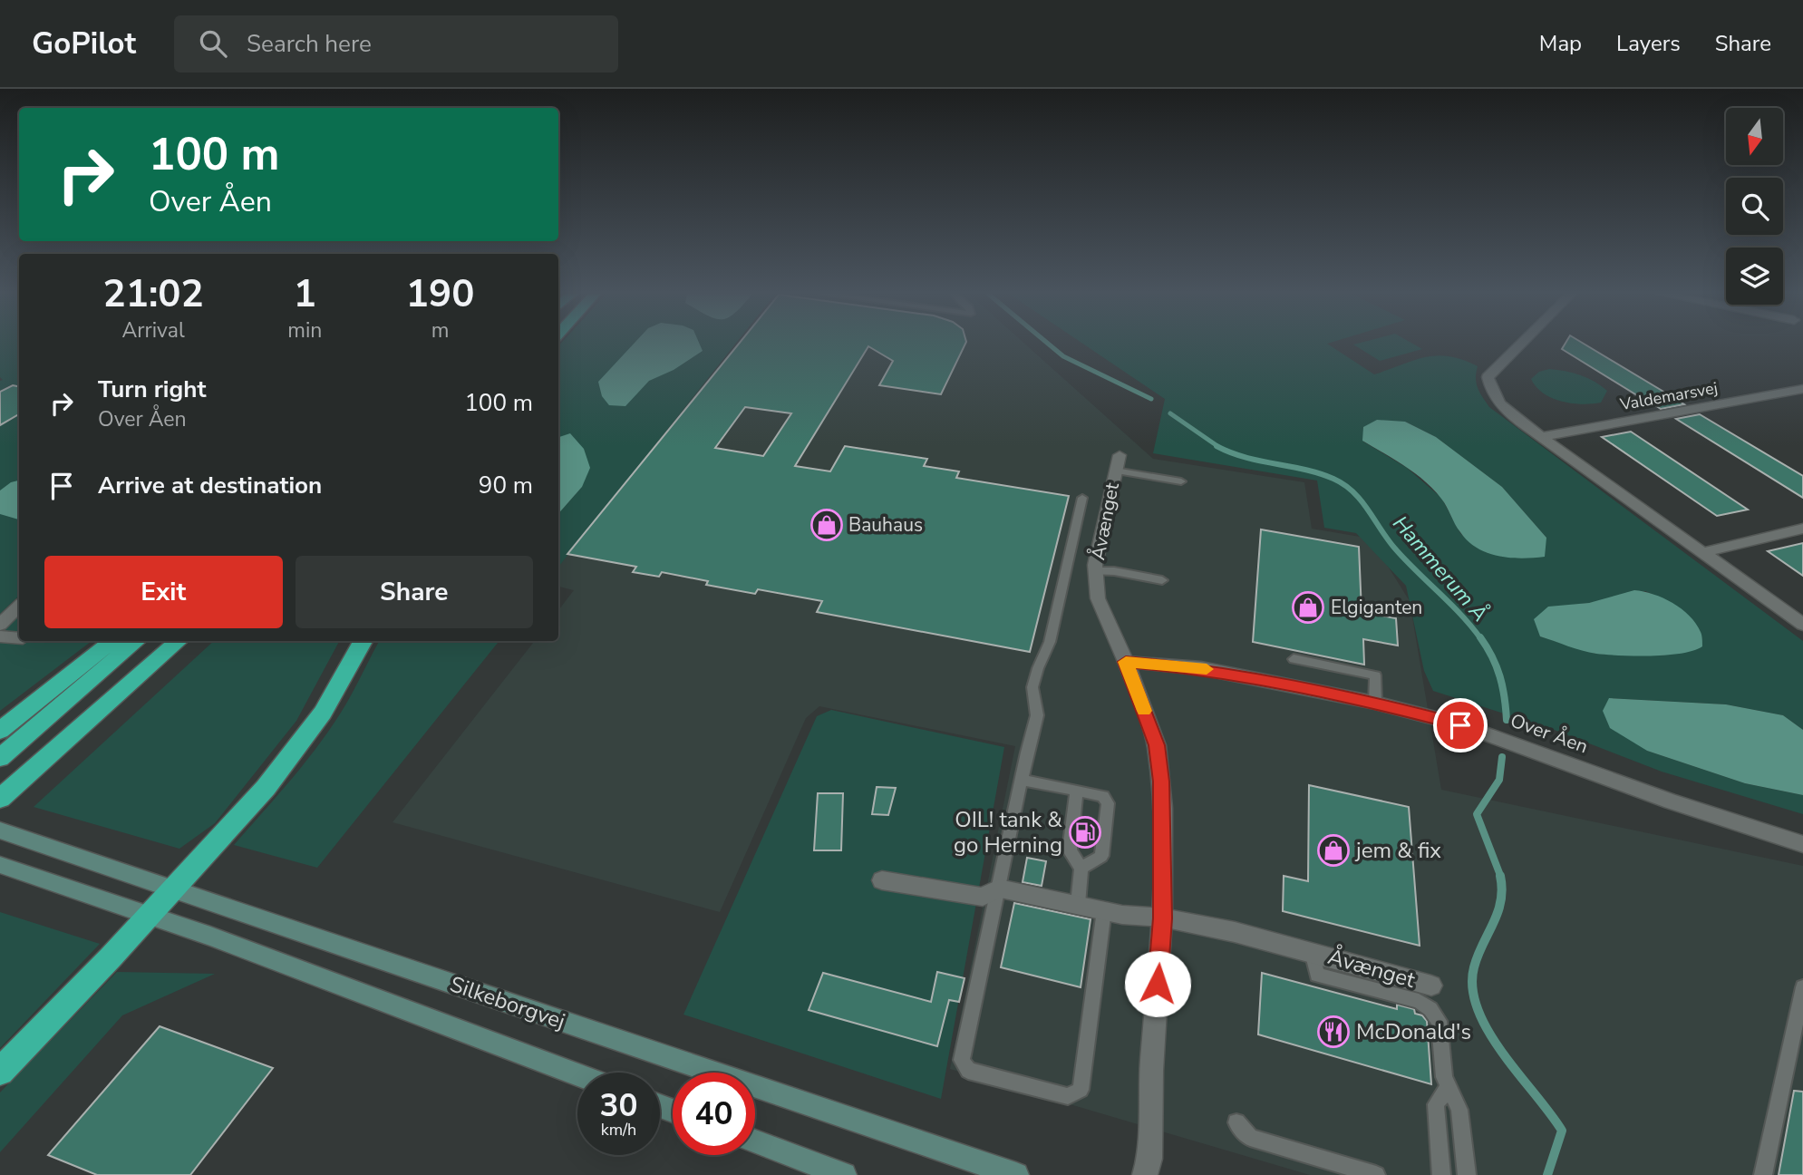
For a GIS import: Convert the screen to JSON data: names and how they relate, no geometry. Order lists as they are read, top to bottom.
{
  "streets": {
    "main road": ["Silkeborgvej"],
    "street": ["Valdemarsvej", "Åvænget", "Over Åen"]
  },
  "crossings": [
    ["Åvænget", "Over Åen"]
  ],
  "water": ["Hammerum Å"],
  "places": {
    "shop": ["Bauhaus", "Elgiganten", "jem & fix"],
    "fuel station": ["OIL! tank & go Herning"],
    "restaurant": ["McDonald's"]
  },
  "north": "bottom",
  "page": {
    "header": "GoPilot",
    "search": "Search here",
    "nav": ["Map", "Layers", "Share"],
    "turn": ["100 m", "Over Åen"],
    "eta": [
      "21:02",
      "Arrival",
      "1",
      "min",
      "190",
      "m"
    ],
    "list": [
      {
        "name": "Turn right",
        "note": "Over Åen",
        "value": "100 m"
      },
      {
        "name": "Arrive at destination",
        "value": "90 m"
      }
    ],
    "buttons": ["Exit", "Share"],
    "speed": "30 km/h",
    "limit": "40"
  }
}
